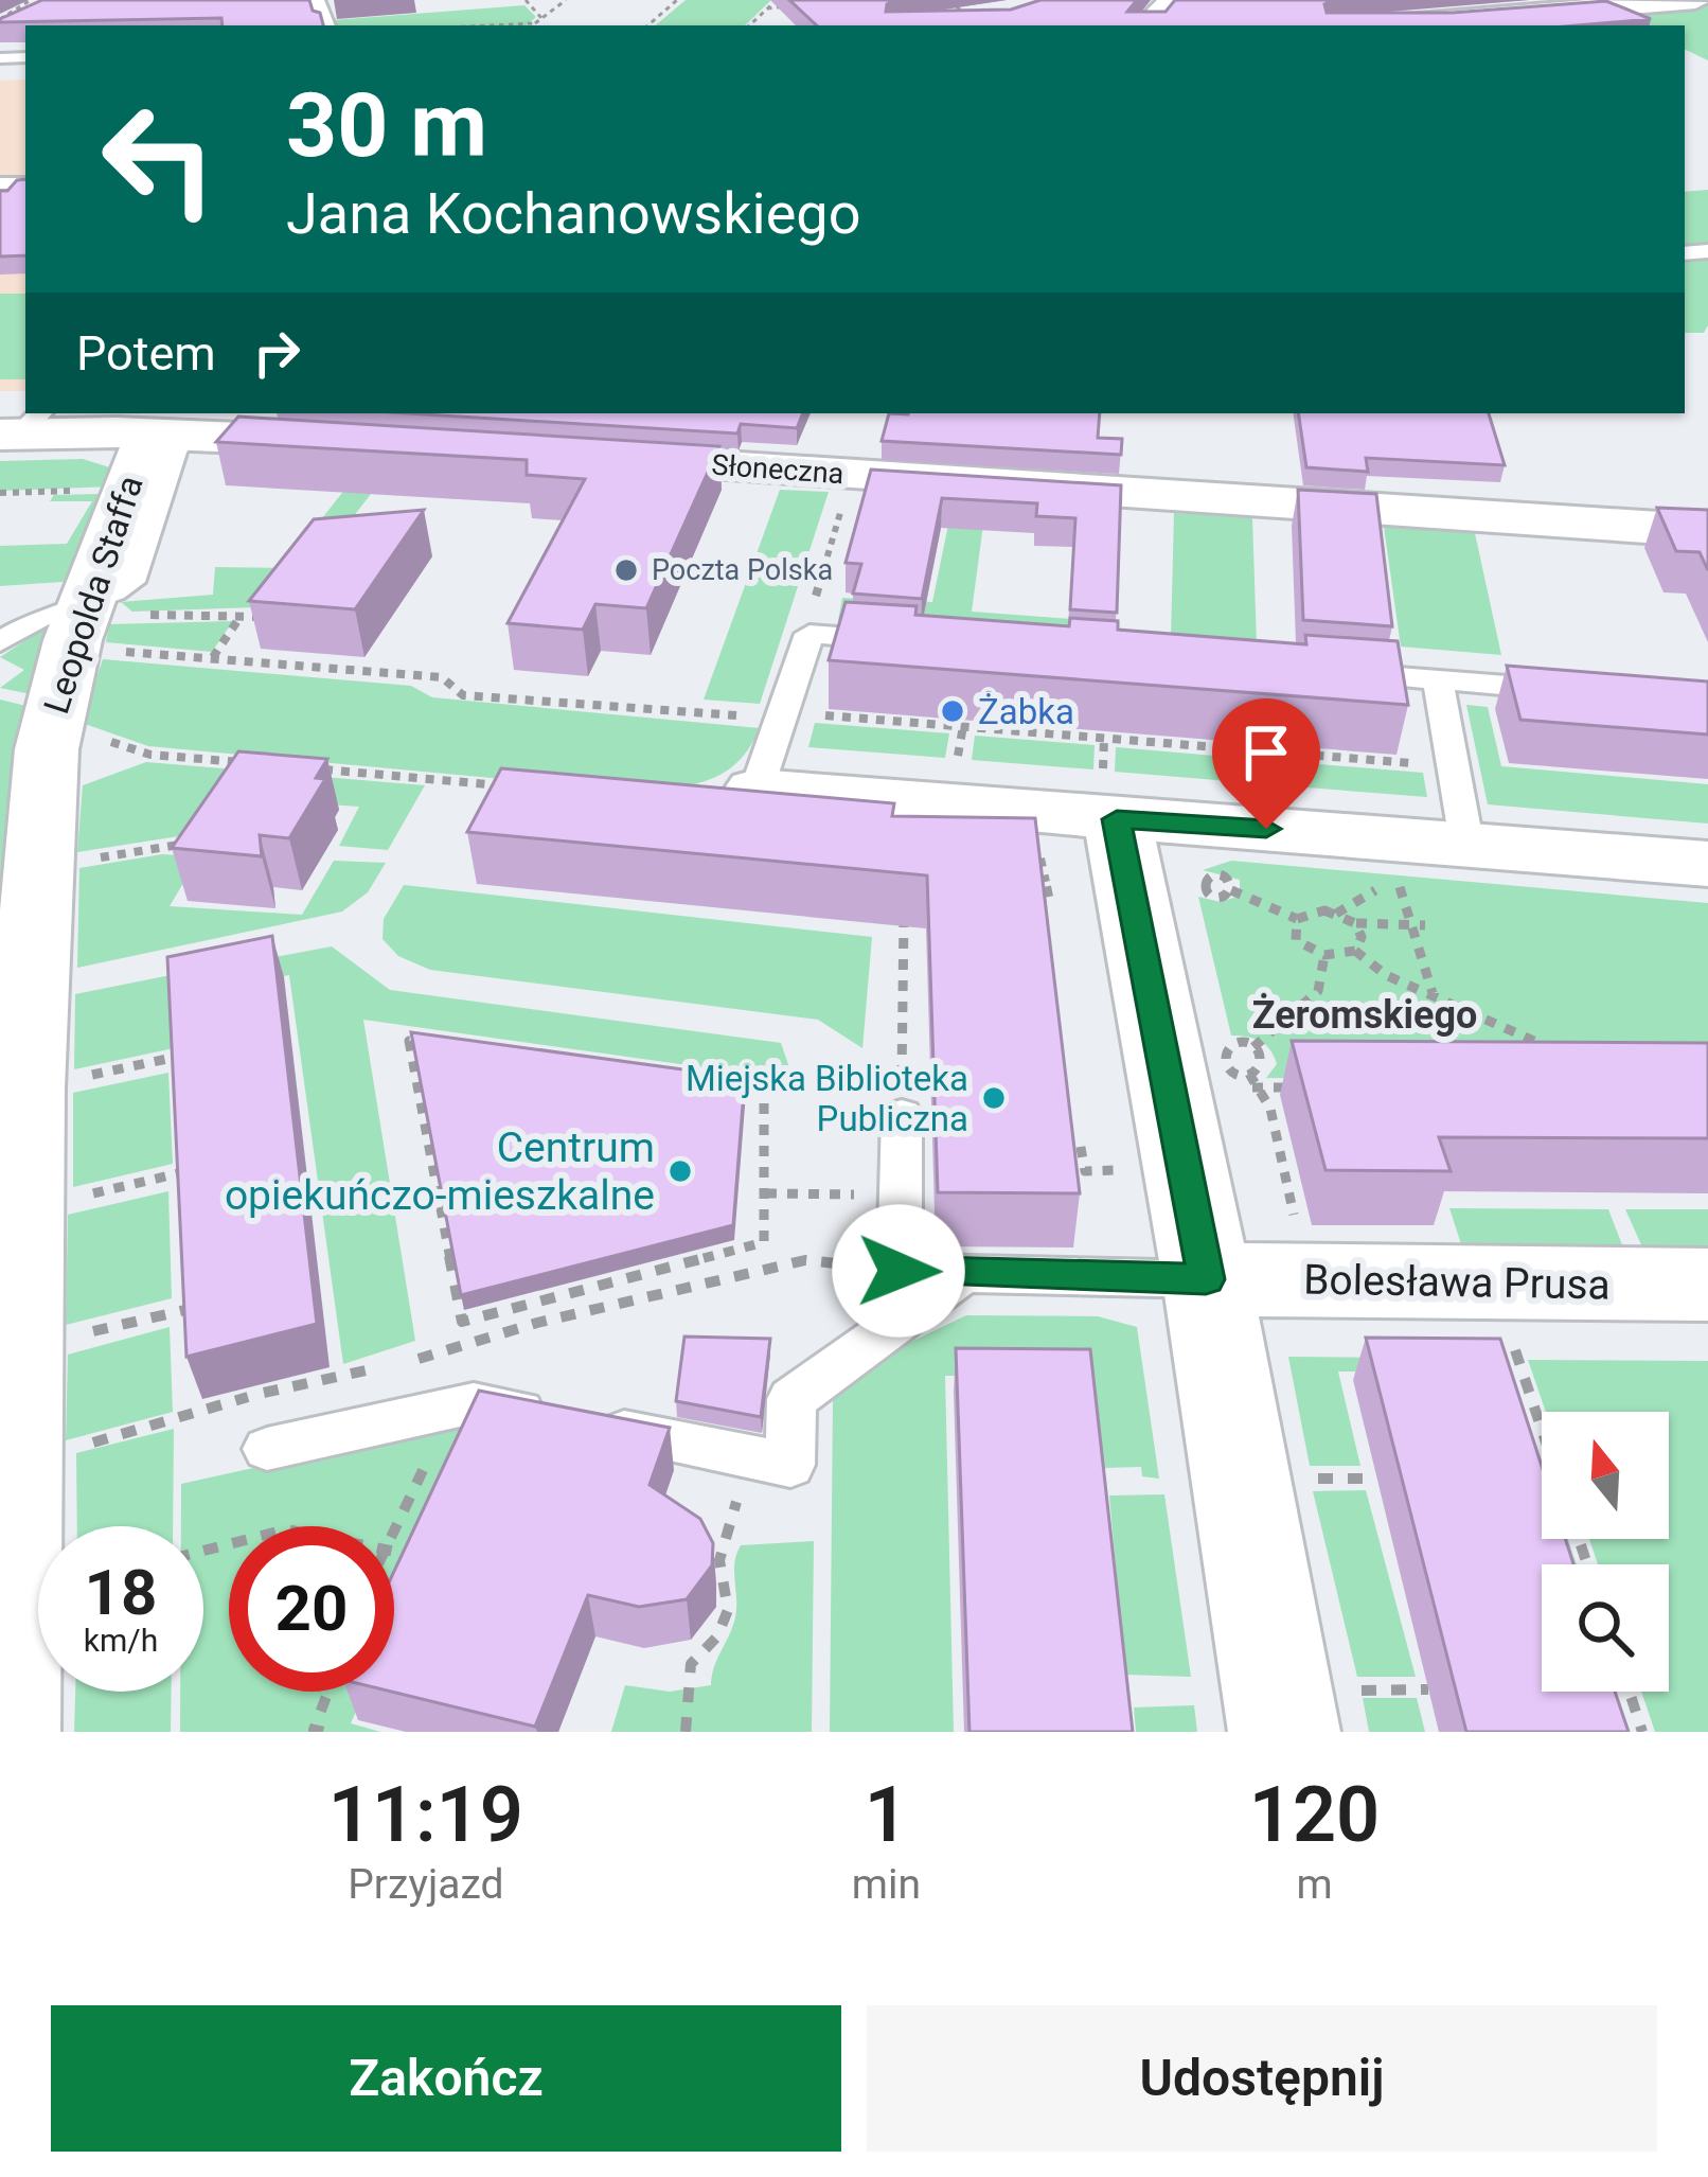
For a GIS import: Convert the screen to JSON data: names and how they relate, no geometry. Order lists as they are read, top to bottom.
{
  "streets": {
    "street": ["Słoneczna", "Leopolda Staffa", "Bolesława Prusa"]
  },
  "districts": ["Żeromskiego"],
  "places": [
    "Poczta Polska",
    "Żabka",
    "Miejska Biblioteka Publiczna",
    "Centrum opiekuńczo-mieszkalne"
  ],
  "north": "top",
  "page": {
    "turn": ["30 m", "Jana Kochanowskiego"],
    "then": "Potem",
    "speed": "18 km/h",
    "limit": "20",
    "eta": [
      "11:19",
      "Przyjazd",
      "1",
      "min",
      "120",
      "m"
    ],
    "buttons": ["Zakończ", "Udostępnij"]
  }
}
